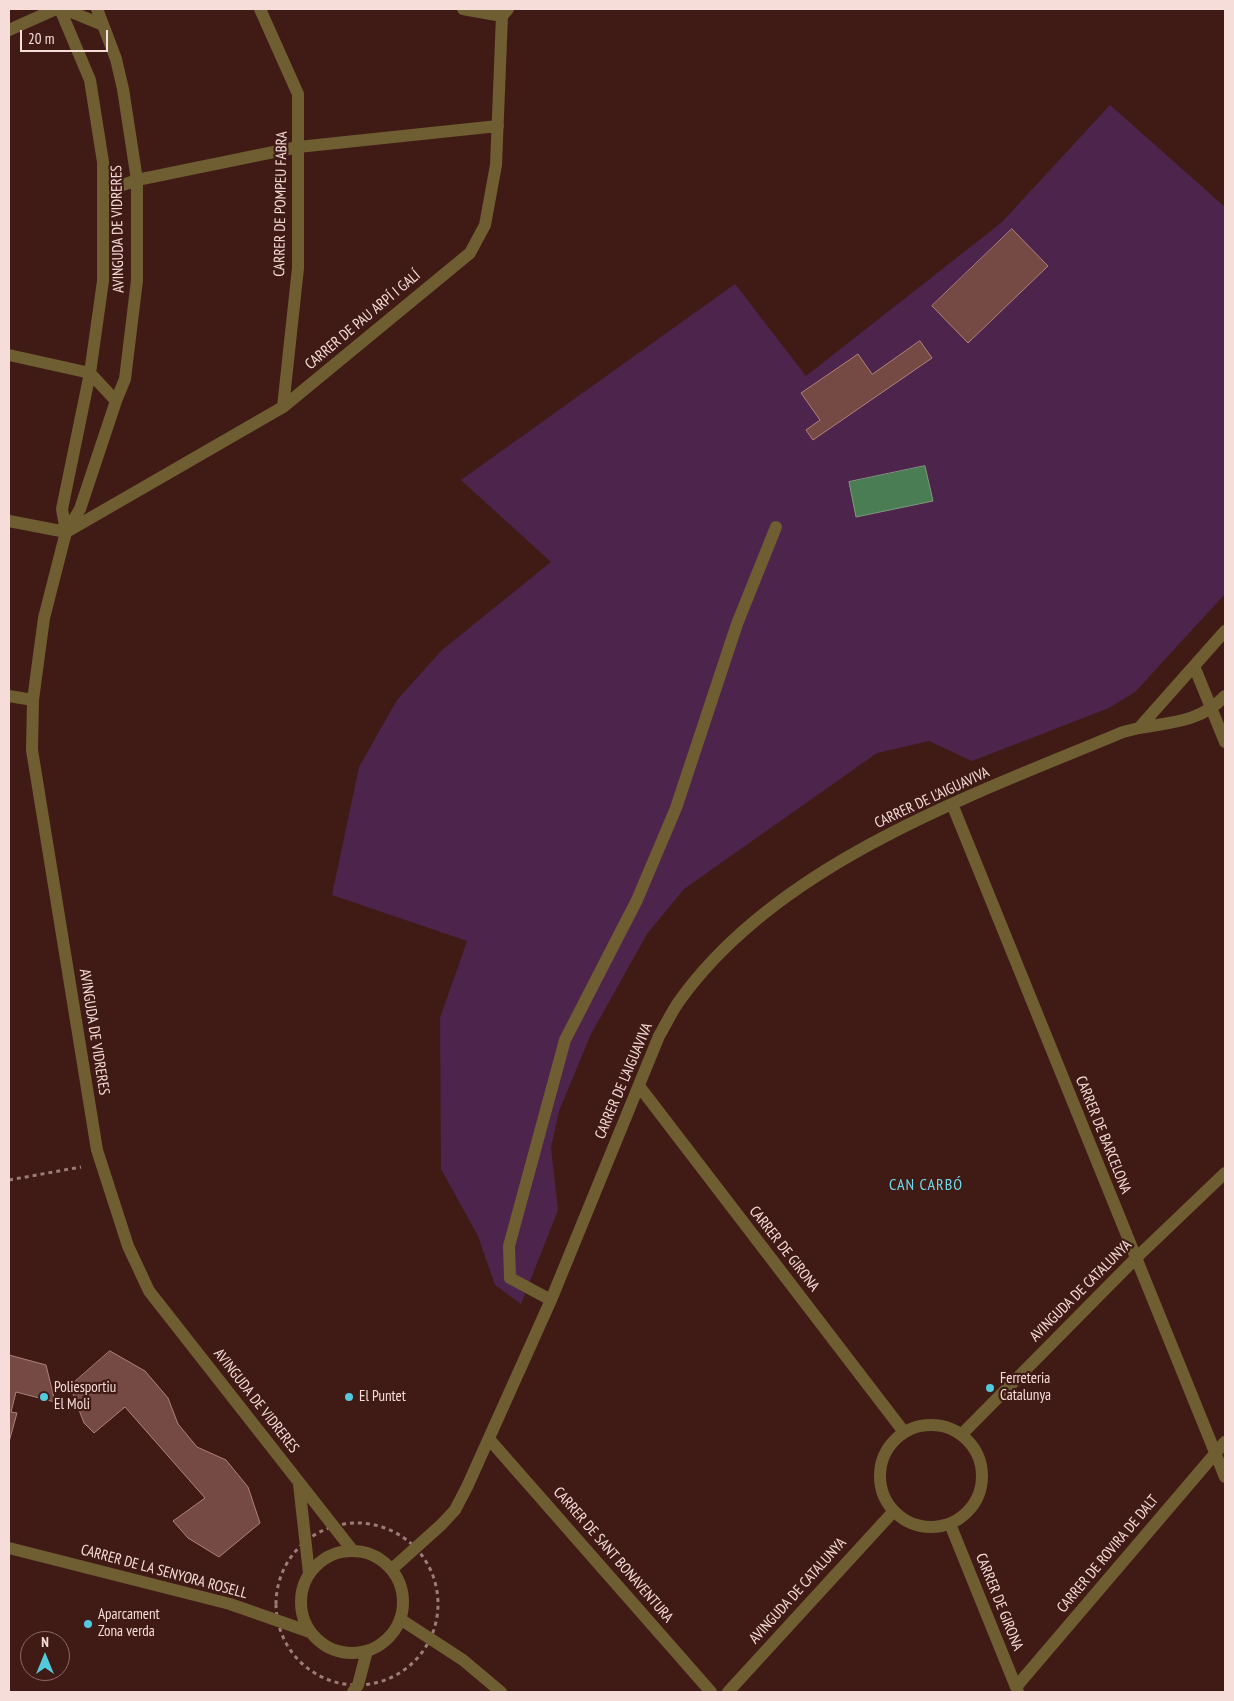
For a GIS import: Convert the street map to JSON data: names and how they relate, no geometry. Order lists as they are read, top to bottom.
{
  "streets": {
    "street": [
      "CARRER DE POMPEU FABRA",
      "AVINGUDA DE VIDRERES",
      "CARRER DE PAU ARPÍ I GALÍ",
      "CARRER DE L'AIGUAVIVA",
      "CARRER DE BARCELONA",
      "CARRER DE GIRONA",
      "AVINGUDA DE CATALUNYA",
      "CARRER DE ROVIRA DE DALT",
      "CARRER DE SANT BONAVENTURA",
      "CARRER DE LA SENYORA ROSELL"
    ]
  },
  "crossings": [
    ["CARRER DE POMPEU FABRA", "CARRER DE PAU ARPÍ I GALÍ"],
    ["AVINGUDA DE VIDRERES", "CARRER DE PAU ARPÍ I GALÍ"],
    ["AVINGUDA DE VIDRERES", "CARRER DE L'AIGUAVIVA"],
    ["AVINGUDA DE VIDRERES", "CARRER DE LA SENYORA ROSELL"],
    ["CARRER DE L'AIGUAVIVA", "CARRER DE BARCELONA"],
    ["CARRER DE L'AIGUAVIVA", "CARRER DE GIRONA"],
    ["CARRER DE L'AIGUAVIVA", "CARRER DE SANT BONAVENTURA"],
    ["CARRER DE L'AIGUAVIVA", "CARRER DE LA SENYORA ROSELL"],
    ["CARRER DE BARCELONA", "AVINGUDA DE CATALUNYA"],
    ["CARRER DE BARCELONA", "CARRER DE ROVIRA DE DALT"],
    ["CARRER DE GIRONA", "AVINGUDA DE CATALUNYA"],
    ["CARRER DE GIRONA", "CARRER DE ROVIRA DE DALT"]
  ],
  "districts": ["CAN CARBÓ"],
  "places": [
    "Ferreteria Catalunya",
    "Poliesportiu El Moli",
    "El Puntet",
    "Aparcament Zona verda"
  ],
  "scale_bar": "20 m",
  "north": "top"
}
